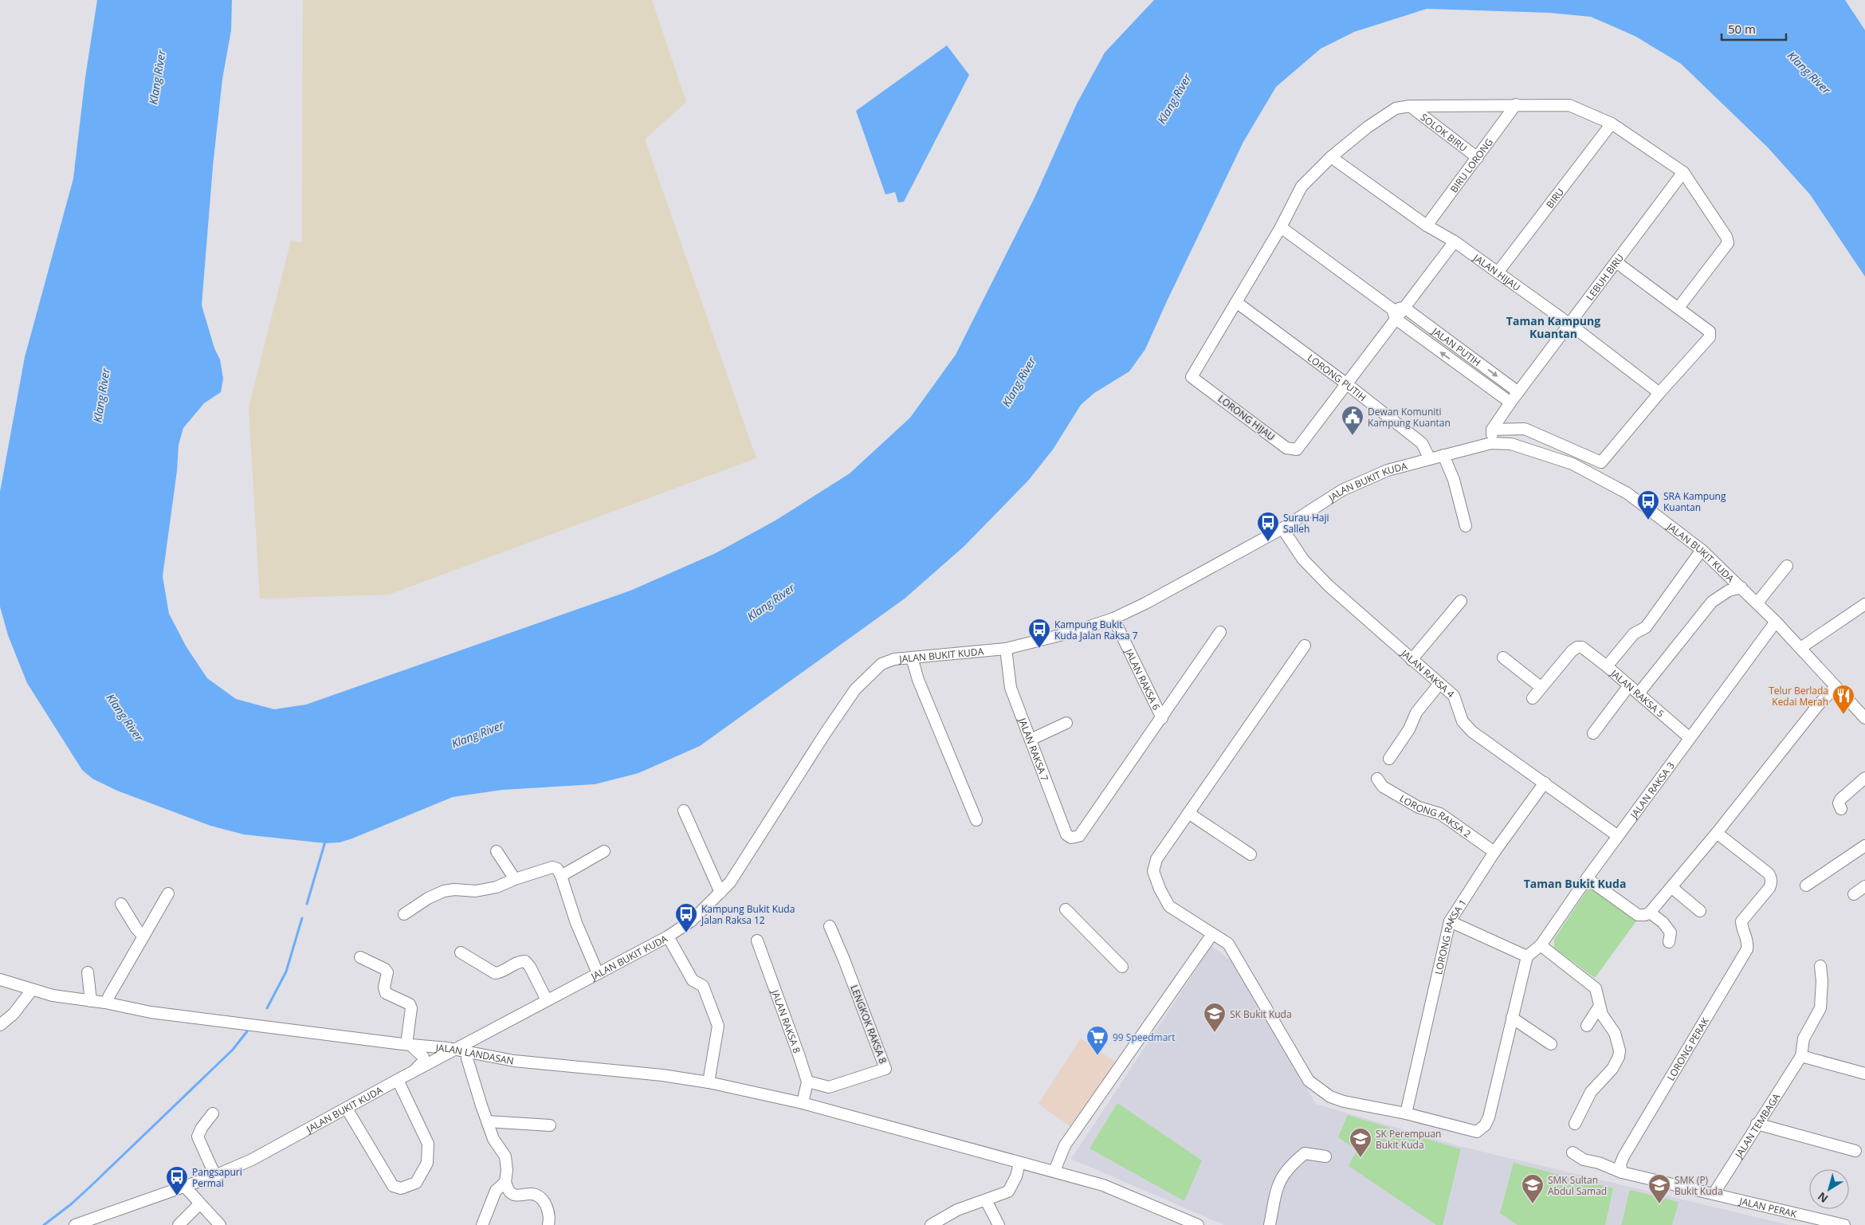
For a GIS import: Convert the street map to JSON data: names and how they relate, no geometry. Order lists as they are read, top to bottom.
{
  "streets": {
    "street": [
      "SOLOK BIRU",
      "BIRU LORONG",
      "BIRU",
      "JALAN HIJAU",
      "LEBUH BIRU",
      "JALAN PUTIH",
      "LORONG PUTIH",
      "LORONG HIJAU",
      "JALAN BUKIT KUDA",
      "JALAN RAKSA 4",
      "JALAN RAKSA 6",
      "JALAN RAKSA 5",
      "JALAN RAKSA 7",
      "JALAN RAKSA 3",
      "LORONG RAKSA 2",
      "LORONG RAKSA 1",
      "JALAN RAKSA 8",
      "LENGKOK RAKSA 8",
      "LORONG PERAK",
      "JALAN LANDASAN",
      "JALAN TEMBAGA",
      "JALAN PERAK"
    ]
  },
  "crossings": [
    ["SOLOK BIRU", "BIRU LORONG"],
    ["BIRU LORONG", "JALAN HIJAU"],
    ["BIRU", "JALAN HIJAU"],
    ["JALAN HIJAU", "LEBUH BIRU"],
    ["LEBUH BIRU", "JALAN PUTIH"],
    ["LEBUH BIRU", "JALAN BUKIT KUDA"],
    ["LORONG PUTIH", "LORONG HIJAU"],
    ["LORONG PUTIH", "JALAN BUKIT KUDA"],
    ["JALAN BUKIT KUDA", "JALAN RAKSA 4"],
    ["JALAN BUKIT KUDA", "JALAN RAKSA 6"],
    ["JALAN BUKIT KUDA", "JALAN RAKSA 7"],
    ["JALAN BUKIT KUDA", "JALAN RAKSA 3"],
    ["JALAN BUKIT KUDA", "JALAN LANDASAN"],
    ["JALAN RAKSA 4", "JALAN RAKSA 3"],
    ["JALAN RAKSA 4", "LORONG RAKSA 1"],
    ["JALAN RAKSA 6", "JALAN RAKSA 7"],
    ["JALAN RAKSA 5", "JALAN RAKSA 3"],
    ["LORONG RAKSA 2", "LORONG RAKSA 1"],
    ["JALAN RAKSA 8", "LENGKOK RAKSA 8"],
    ["LORONG PERAK", "JALAN PERAK"],
    ["JALAN TEMBAGA", "JALAN PERAK"]
  ],
  "districts": ["Taman Kampung Kuantan", "Taman Bukit Kuda"],
  "water": ["Klang River"],
  "places": {
    "public building": ["Dewan Komuniti Kampung Kuantan"],
    "bus stop": [
      "SRA Kampung Kuantan",
      "Surau Haji Salleh",
      "Kampung Bukit Kuda Jalan Raksa 7",
      "Kampung Bukit Kuda Jalan Raksa 12",
      "Pangsapuri Permai"
    ],
    "restaurant": ["Telur Berlada Kedai Merah"],
    "school or university": [
      "SK Bukit Kuda",
      "SK Perempuan Bukit Kuda",
      "SMK Sultan Abdul Samad",
      "SMK (P) Bukit Kuda"
    ],
    "supermarket": ["99 Speedmart"]
  },
  "scale_bar": "50 m",
  "north": "bottom left"
}
